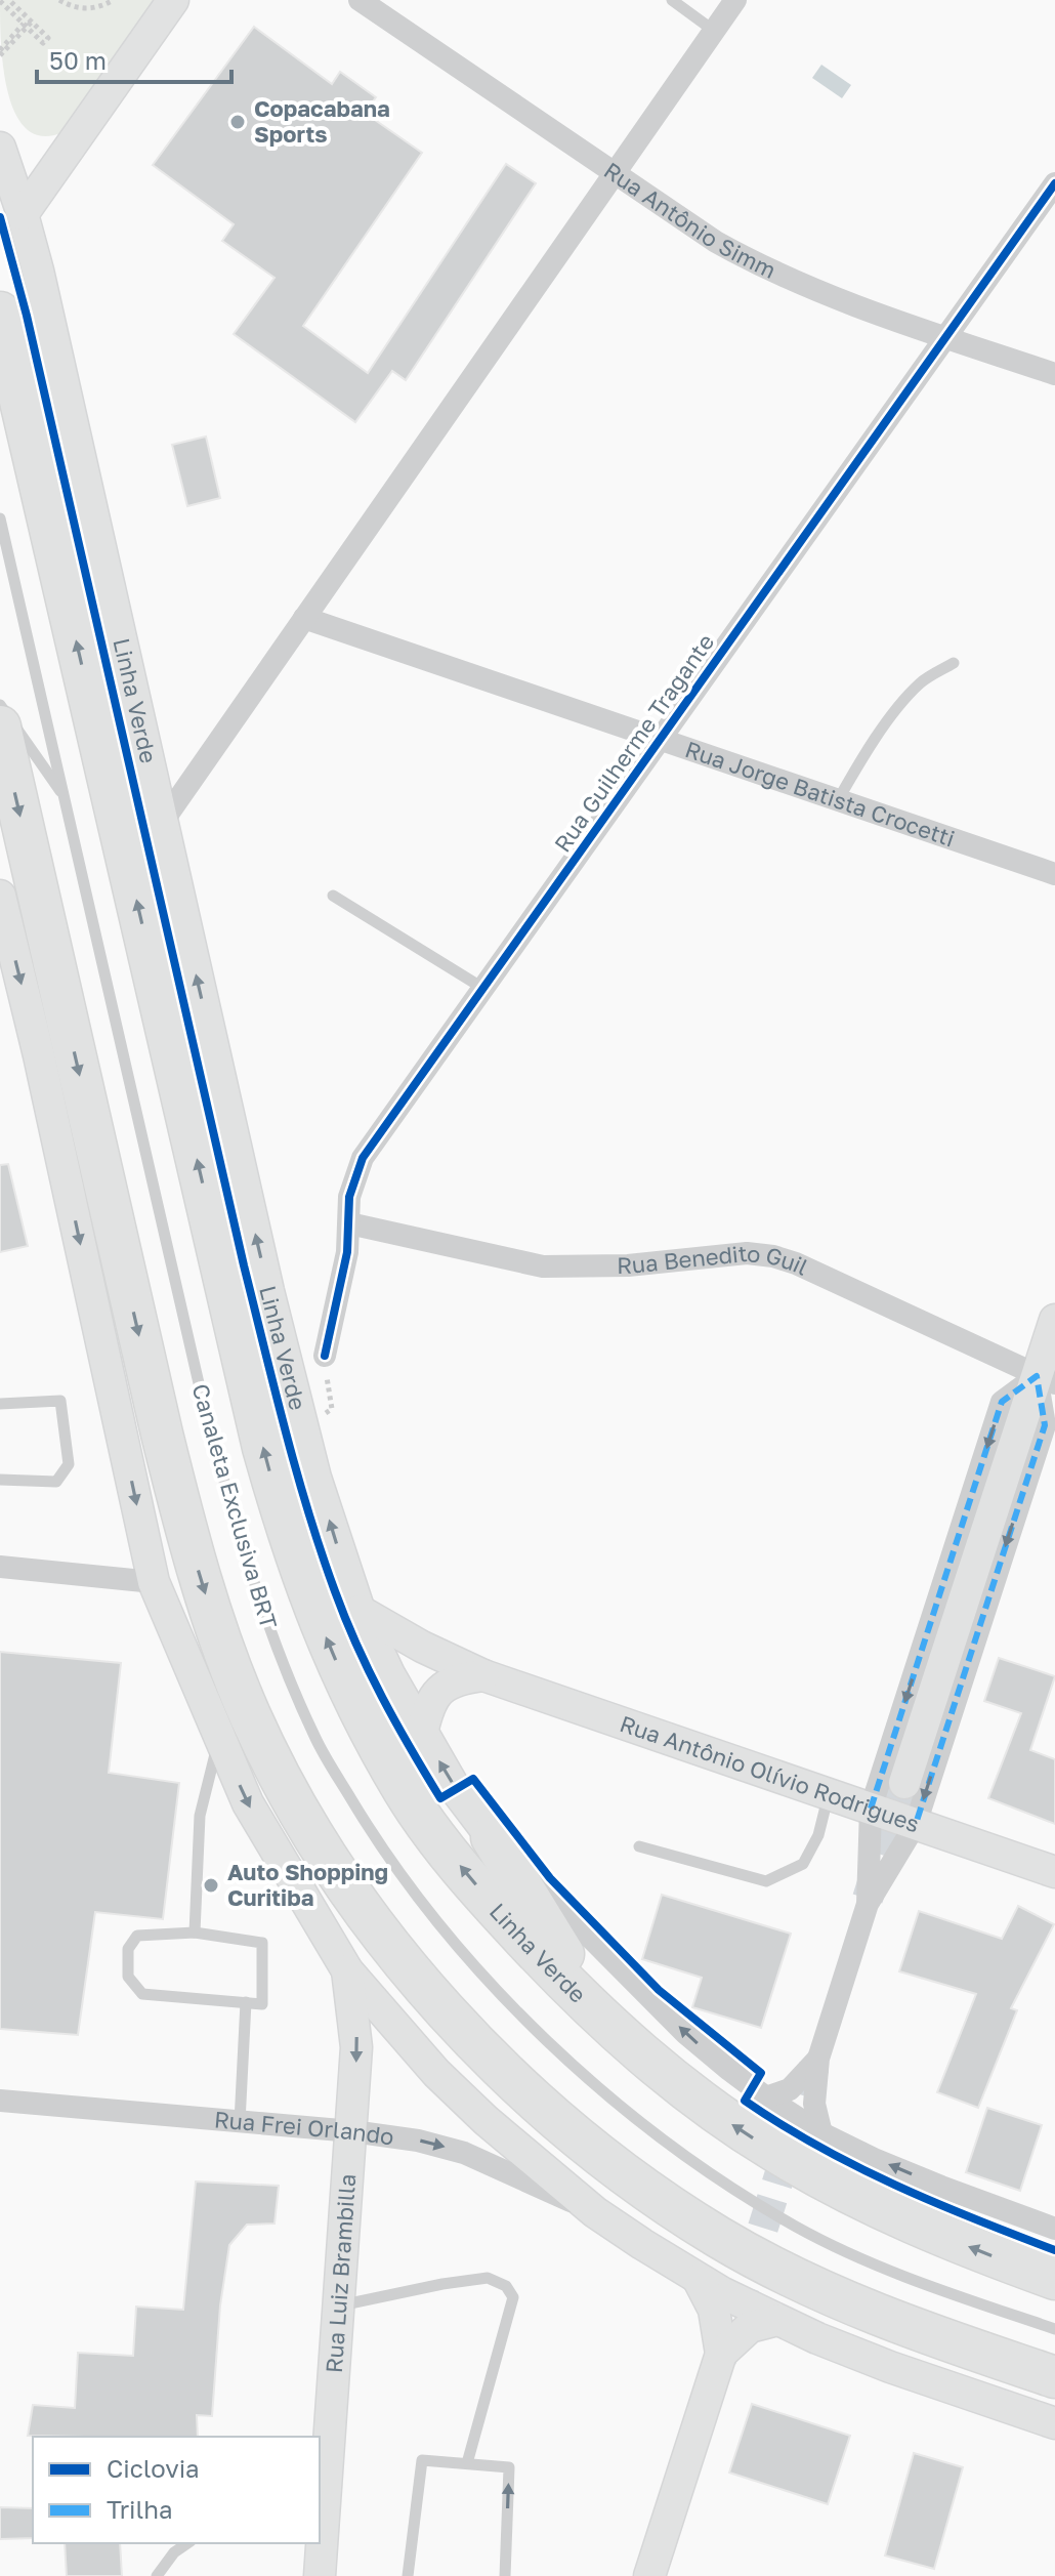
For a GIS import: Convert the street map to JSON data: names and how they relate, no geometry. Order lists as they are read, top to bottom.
{
  "streets": {
    "highway": ["Linha Verde"],
    "main road": ["Rua Antônio Olívio Rodrigues", "Rua Luiz Brambilla"],
    "street": [
      "Rua Antônio Simm",
      "Rua Guilherme Tragante",
      "Rua Jorge Batista Crocetti",
      "Rua Benedito Guil",
      "Rua Frei Orlando"
    ],
    "lane": ["Canaleta Exclusiva BRT"]
  },
  "crossings": [
    ["Rua Antônio Simm", "Rua Guilherme Tragante"],
    ["Linha Verde", "Rua Antônio Olívio Rodrigues"],
    ["Rua Guilherme Tragante", "Rua Jorge Batista Crocetti"],
    ["Rua Guilherme Tragante", "Rua Benedito Guil"],
    ["Rua Frei Orlando", "Rua Luiz Brambilla"]
  ],
  "one_way": ["Rua Frei Orlando"],
  "places": ["Copacabana Sports", "Auto Shopping Curitiba"],
  "legend": ["Ciclovia", "Trilha"],
  "scale_bar": "50 m"
}
